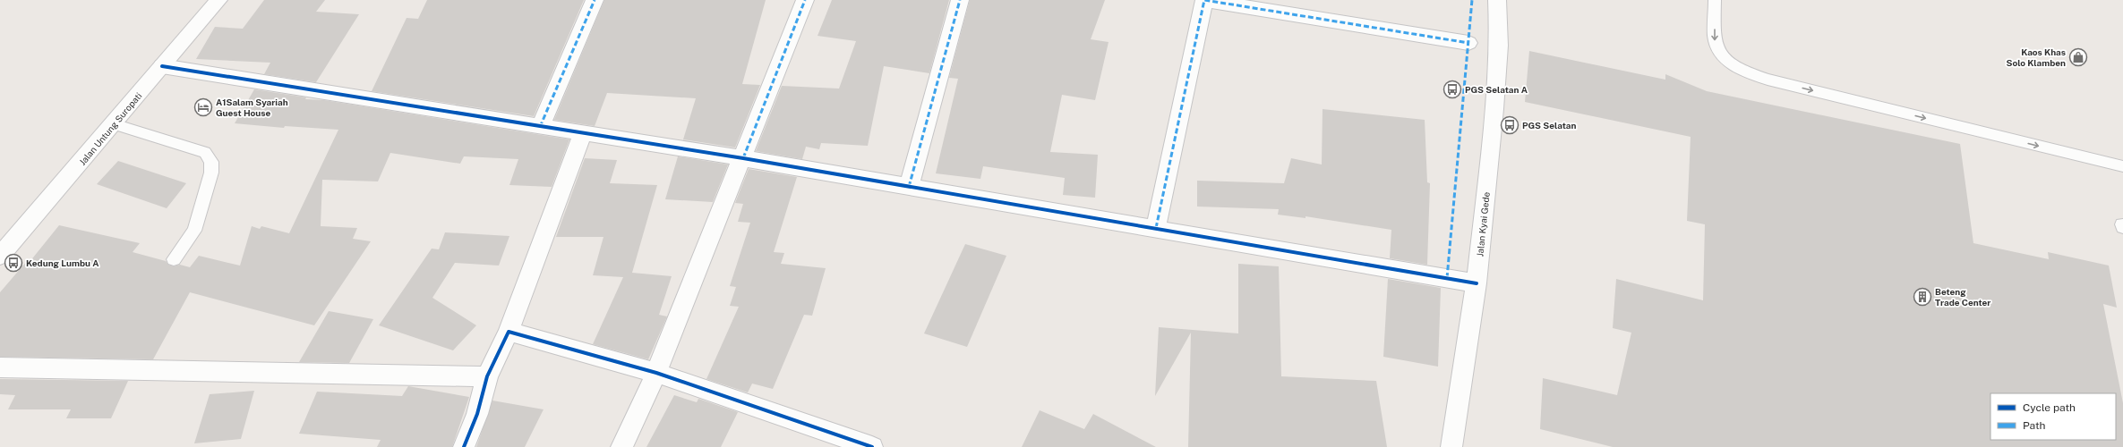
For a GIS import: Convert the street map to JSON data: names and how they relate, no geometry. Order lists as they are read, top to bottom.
{
  "streets": {
    "street": ["Jalan Untung Suropati", "Jalan Kyai Gede"]
  },
  "places": {
    "shop": ["Kaos Khas Solo Klamben"],
    "bus stop": ["PGS Selatan A", "PGS Selatan", "Kedung Lumbu A"],
    "hotel": ["A1Salam Syariah Guest House"],
    "building": ["Beteng Trade Center"]
  },
  "legend": ["Cycle path", "Path"]
}
